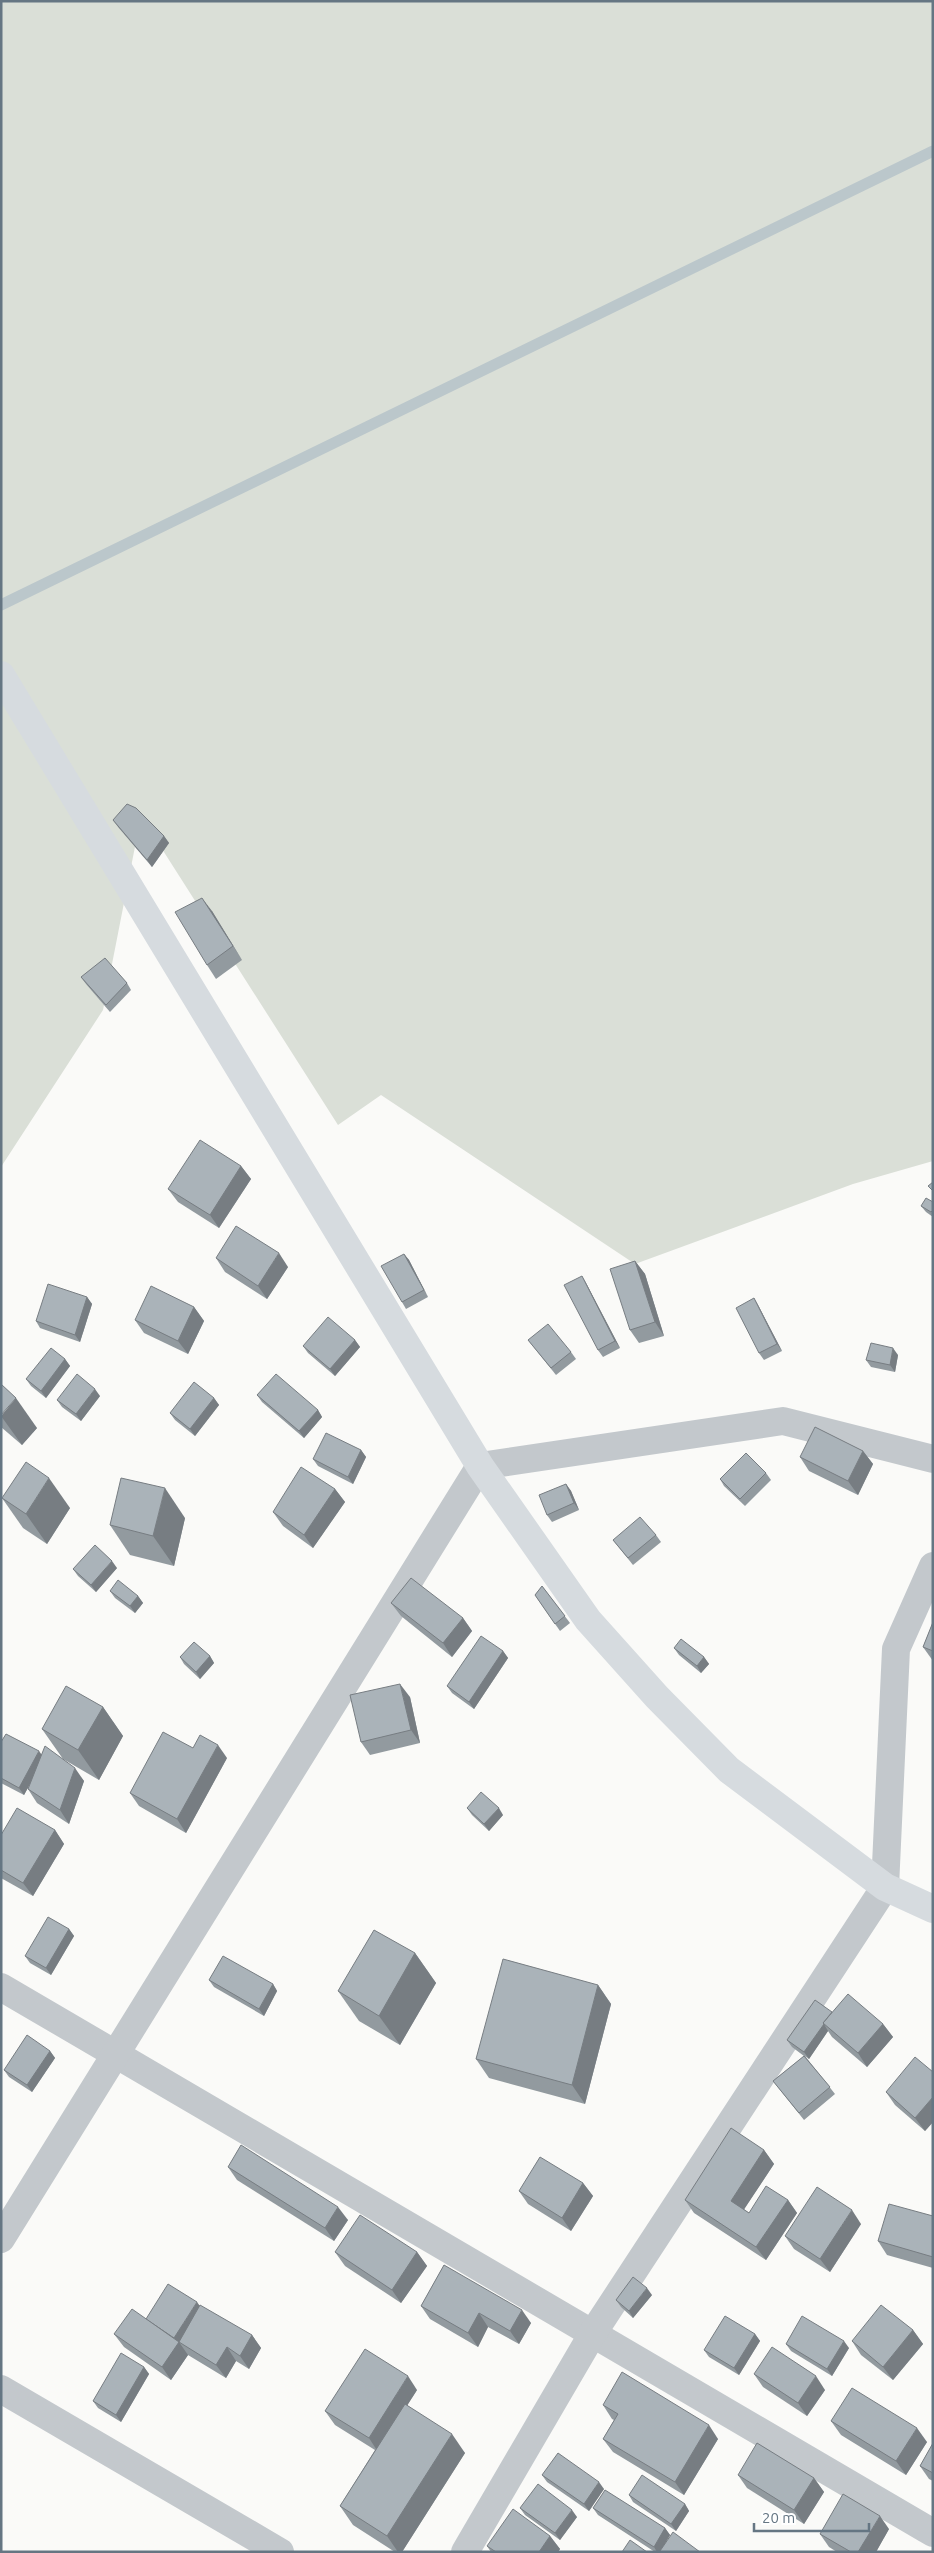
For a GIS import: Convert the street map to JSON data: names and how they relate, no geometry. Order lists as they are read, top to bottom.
{
  "scale_bar": "20 m"
}
